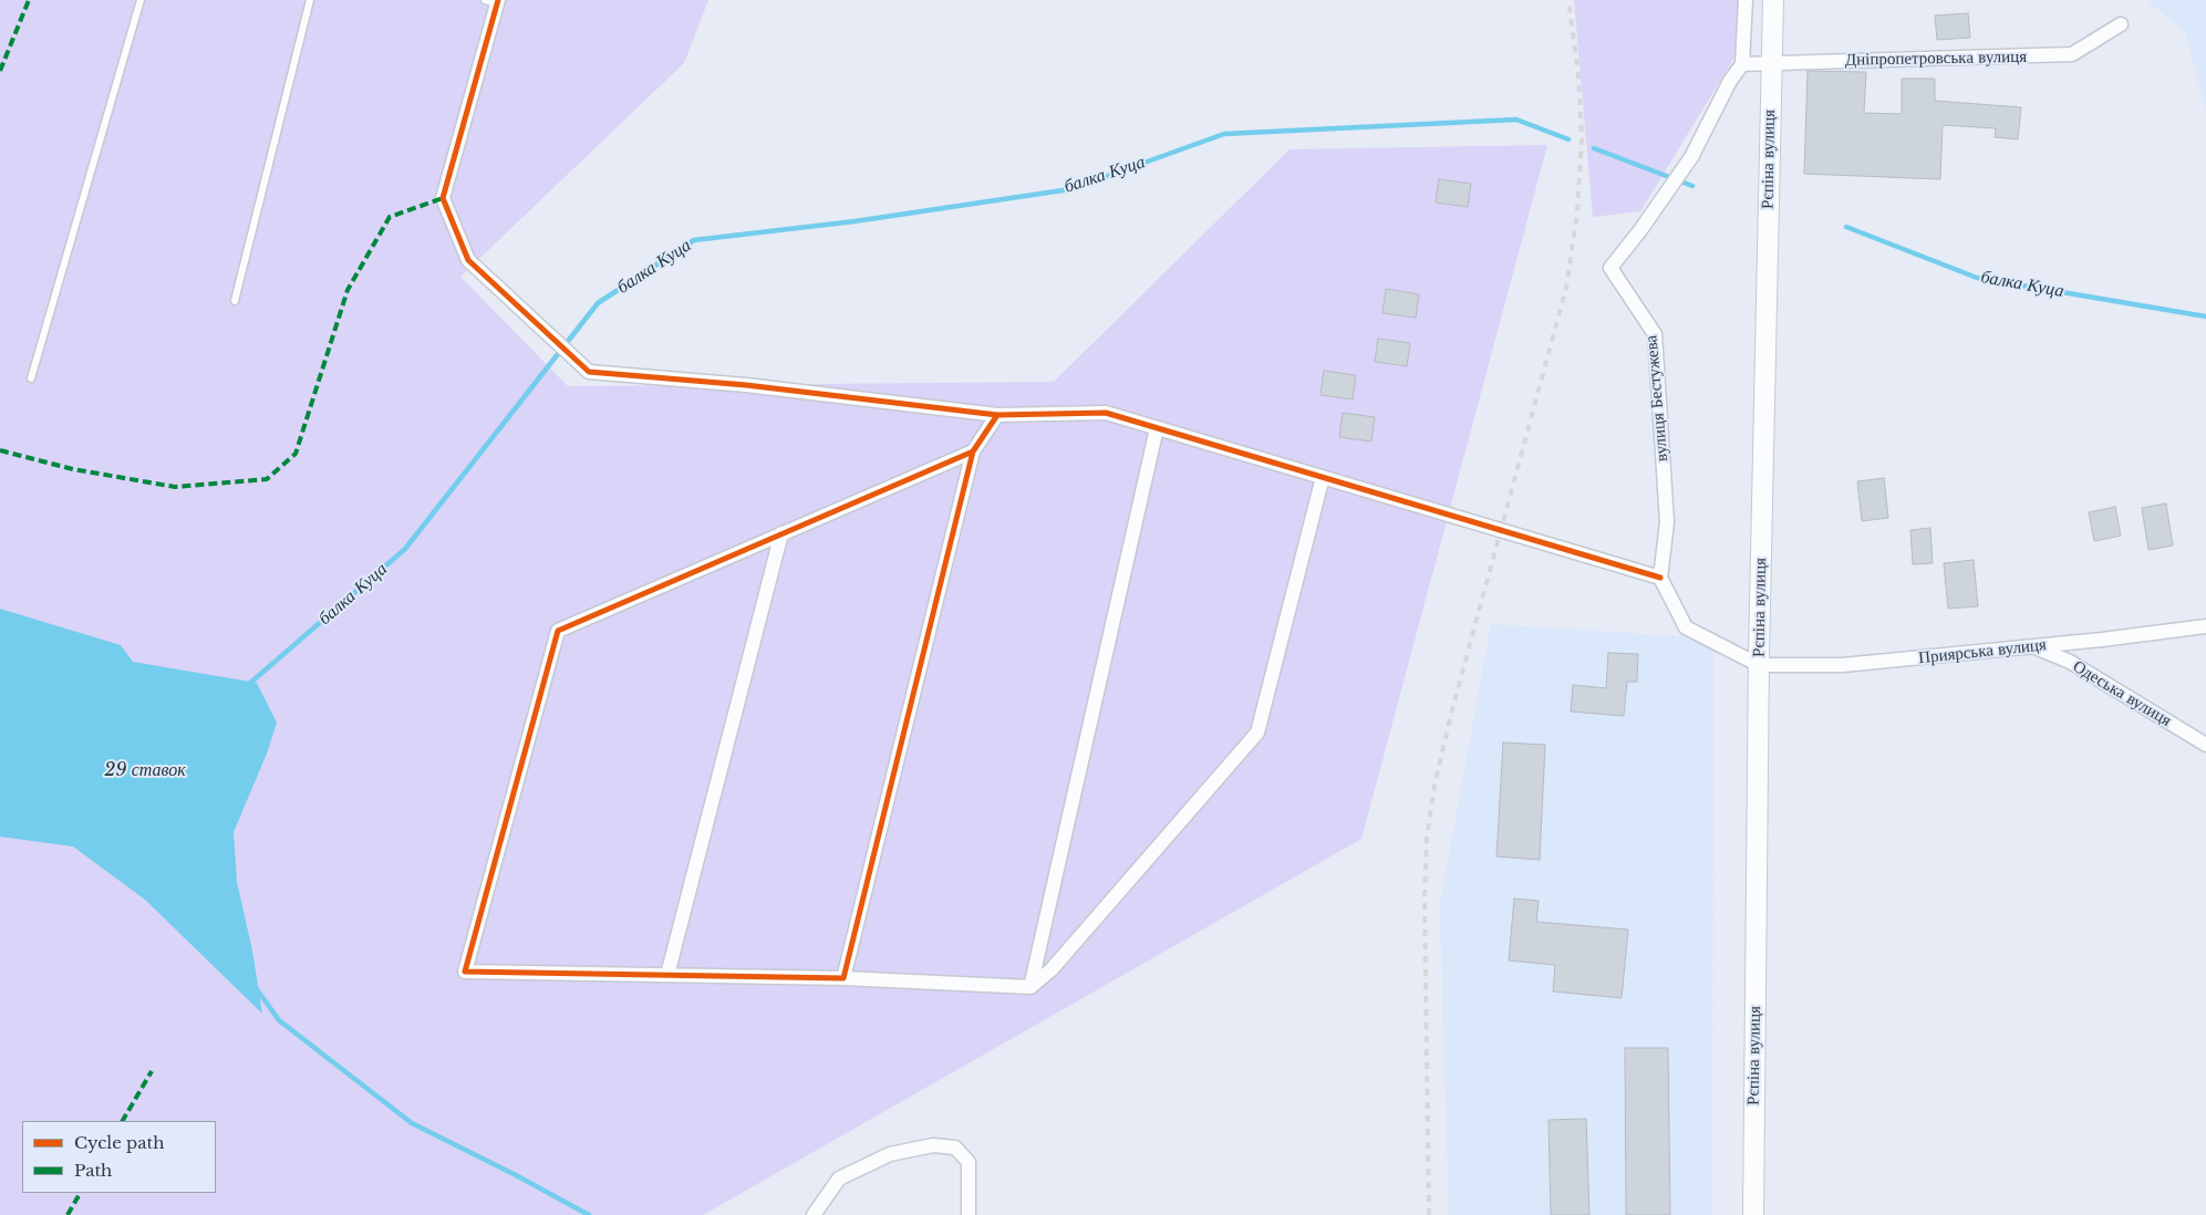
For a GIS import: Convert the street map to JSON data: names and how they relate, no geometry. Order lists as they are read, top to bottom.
{
  "streets": {
    "street": [
      "Дніпропетровська вулиця",
      "Рєпіна вулиця",
      "вулиця Бестужева",
      "Приярська вулиця",
      "Одеська вулиця"
    ]
  },
  "crossings": [
    ["Дніпропетровська вулиця", "Рєпіна вулиця"],
    ["Дніпропетровська вулиця", "вулиця Бестужева"],
    ["Рєпіна вулиця", "Приярська вулиця"],
    ["Приярська вулиця", "Одеська вулиця"]
  ],
  "water": ["балка Куца", "29 ставок"],
  "legend": ["Cycle path", "Path"]
}
